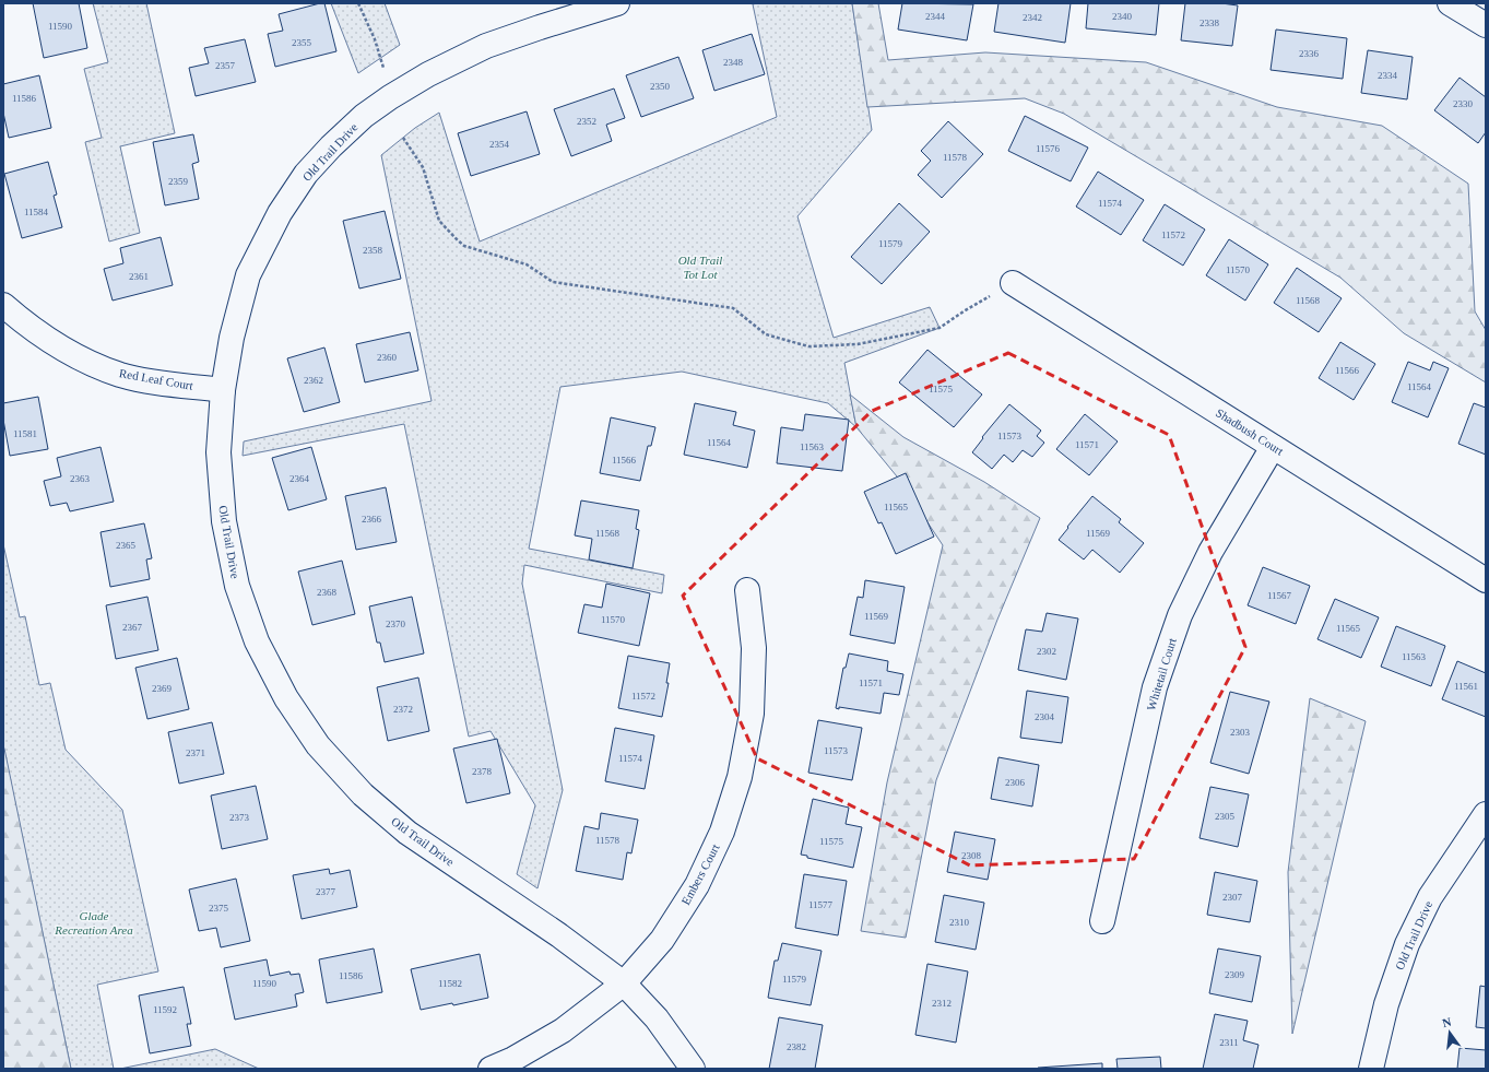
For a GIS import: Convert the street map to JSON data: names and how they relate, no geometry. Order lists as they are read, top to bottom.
{
  "streets": {
    "street": [
      "Old Trail Drive",
      "Red Leaf Court",
      "Shadbush Court",
      "Whitetail Court",
      "Embers Court"
    ]
  },
  "crossings": [
    ["Old Trail Drive", "Red Leaf Court"],
    ["Old Trail Drive", "Embers Court"],
    ["Shadbush Court", "Whitetail Court"]
  ],
  "parks": ["Old Trail Tot Lot", "Glade Recreation Area"],
  "house_numbers": [
    "2344",
    "2340",
    "2342",
    "2338",
    "11590",
    "2355",
    "2336",
    "2348",
    "2357",
    "2334",
    "2350",
    "11586",
    "2330",
    "2352",
    "2354",
    "11576",
    "11578",
    "2359",
    "11574",
    "11584",
    "11572",
    "11579",
    "2358",
    "11570",
    "2361",
    "11568",
    "2360",
    "11566",
    "2362",
    "11564",
    "11575",
    "11581",
    "11573",
    "11564",
    "11571",
    "11563",
    "11566",
    "2363",
    "2364",
    "11565",
    "2366",
    "11568",
    "11569",
    "2365",
    "2368",
    "11567",
    "11569",
    "11570",
    "2370",
    "2367",
    "11565",
    "2302",
    "11563",
    "11571",
    "11561",
    "2369",
    "11572",
    "2372",
    "2304",
    "2303",
    "11573",
    "2371",
    "11574",
    "2378",
    "2306",
    "2305",
    "2373",
    "11578",
    "11575",
    "2308",
    "2377",
    "2307",
    "11577",
    "2375",
    "2310",
    "2309",
    "11586",
    "11579",
    "11590",
    "11582",
    "2312",
    "11592",
    "2311",
    "2382"
  ],
  "north": "top"
}
